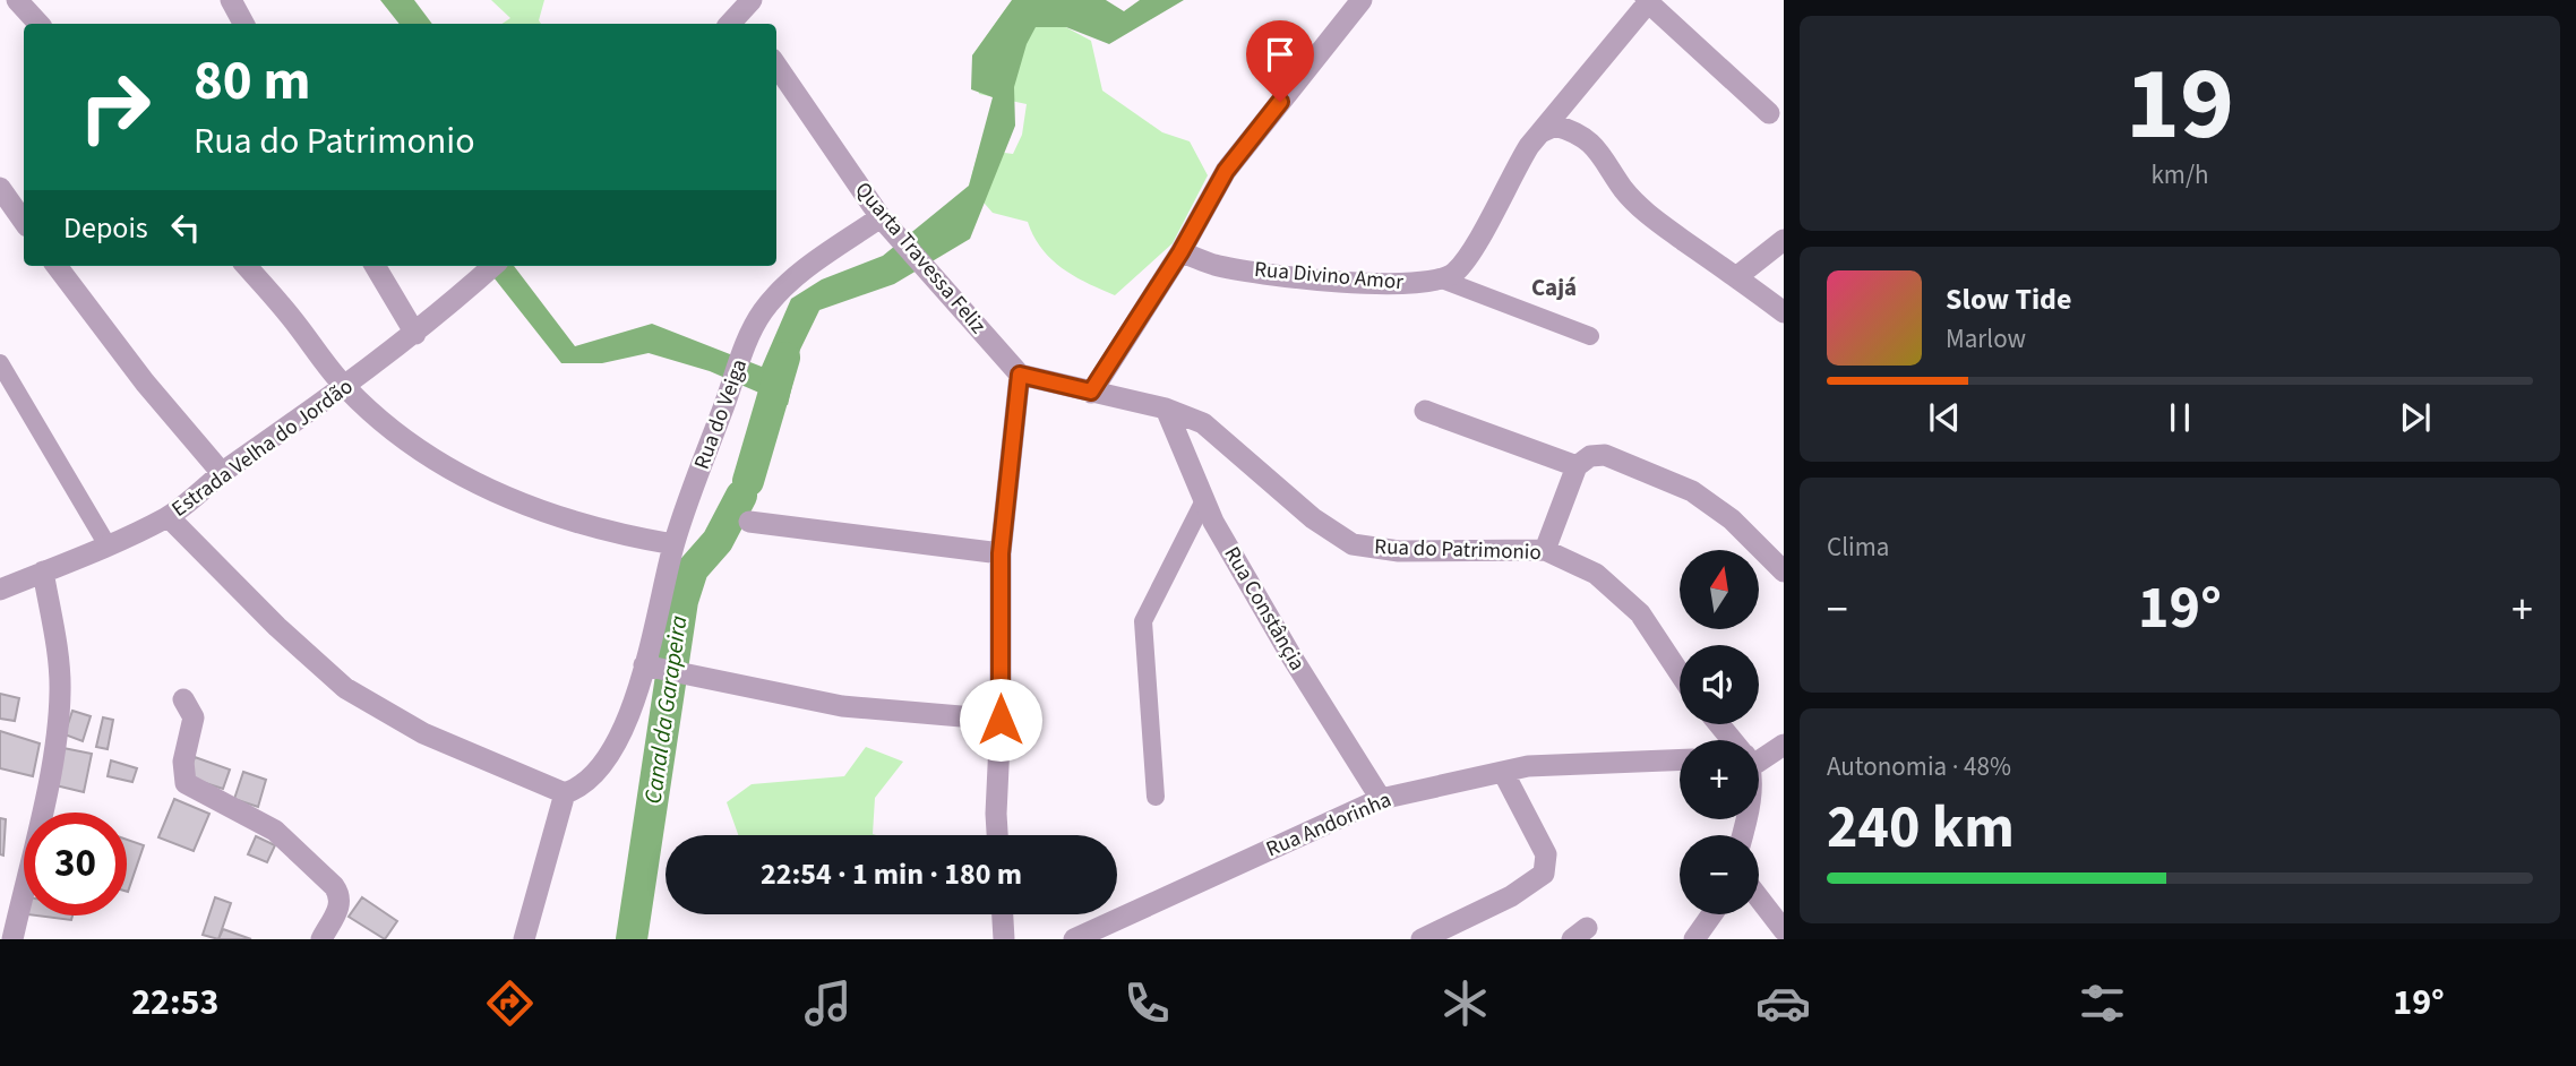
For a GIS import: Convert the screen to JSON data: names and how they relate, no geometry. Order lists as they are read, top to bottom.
{
  "streets": {
    "street": [
      "Quarta Travessa Feliz",
      "Rua Divino Amor",
      "Rua do Veiga",
      "Estrada Velha do Jordão",
      "Rua do Patrimonio",
      "Rua Constânçia",
      "Rua Andorinha"
    ]
  },
  "crossings": [
    ["Quarta Travessa Feliz", "Rua do Veiga"],
    ["Quarta Travessa Feliz", "Rua do Patrimonio"],
    ["Rua do Patrimonio", "Rua Constânçia"],
    ["Rua Constânçia", "Rua Andorinha"]
  ],
  "districts": ["Cajá"],
  "water": ["Canal da Garapeira"],
  "north": "top",
  "page": {
    "tile": [
      ["19", "km/h"],
      "Clima",
      ["Autonomia · 48%", "240 km"]
    ],
    "turn": ["80 m", "Rua do Patrimonio"],
    "then": "Depois",
    "song": ["Slow Tide", "Marlow"],
    "map_buttons": ["+", "−"],
    "heat": ["−", "19°", "+"],
    "limit": "30",
    "trip": "22:54 · 1 min · 180 m",
    "tabs": ["22:53", "19°"]
  }
}
